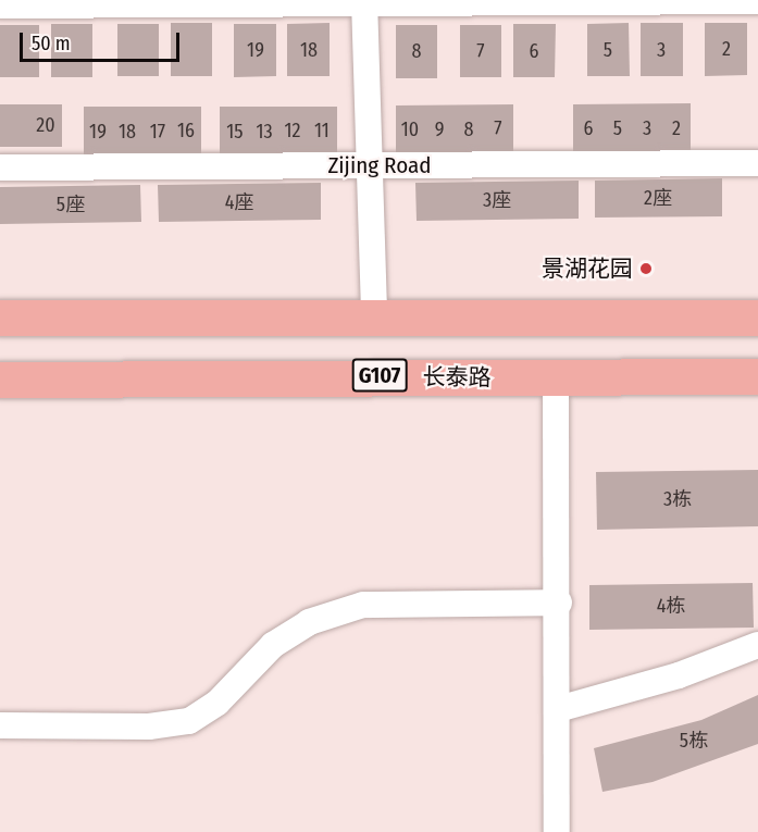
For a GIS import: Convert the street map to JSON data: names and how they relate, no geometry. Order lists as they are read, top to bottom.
{
  "streets": {
    "highway": ["G107", "长泰路"],
    "street": ["Zijing Road"]
  },
  "places": ["景湖花园"],
  "house_numbers": [
    "2",
    "19",
    "18",
    "5",
    "3",
    "8",
    "7",
    "6",
    "20",
    "7",
    "6",
    "5",
    "3",
    "2",
    "10",
    "9",
    "8",
    "16",
    "12",
    "11",
    "19",
    "18",
    "17",
    "15",
    "13",
    "2座",
    "3座",
    "4座",
    "5座",
    "3栋",
    "4栋",
    "5栋"
  ],
  "scale_bar": "50 m"
}
